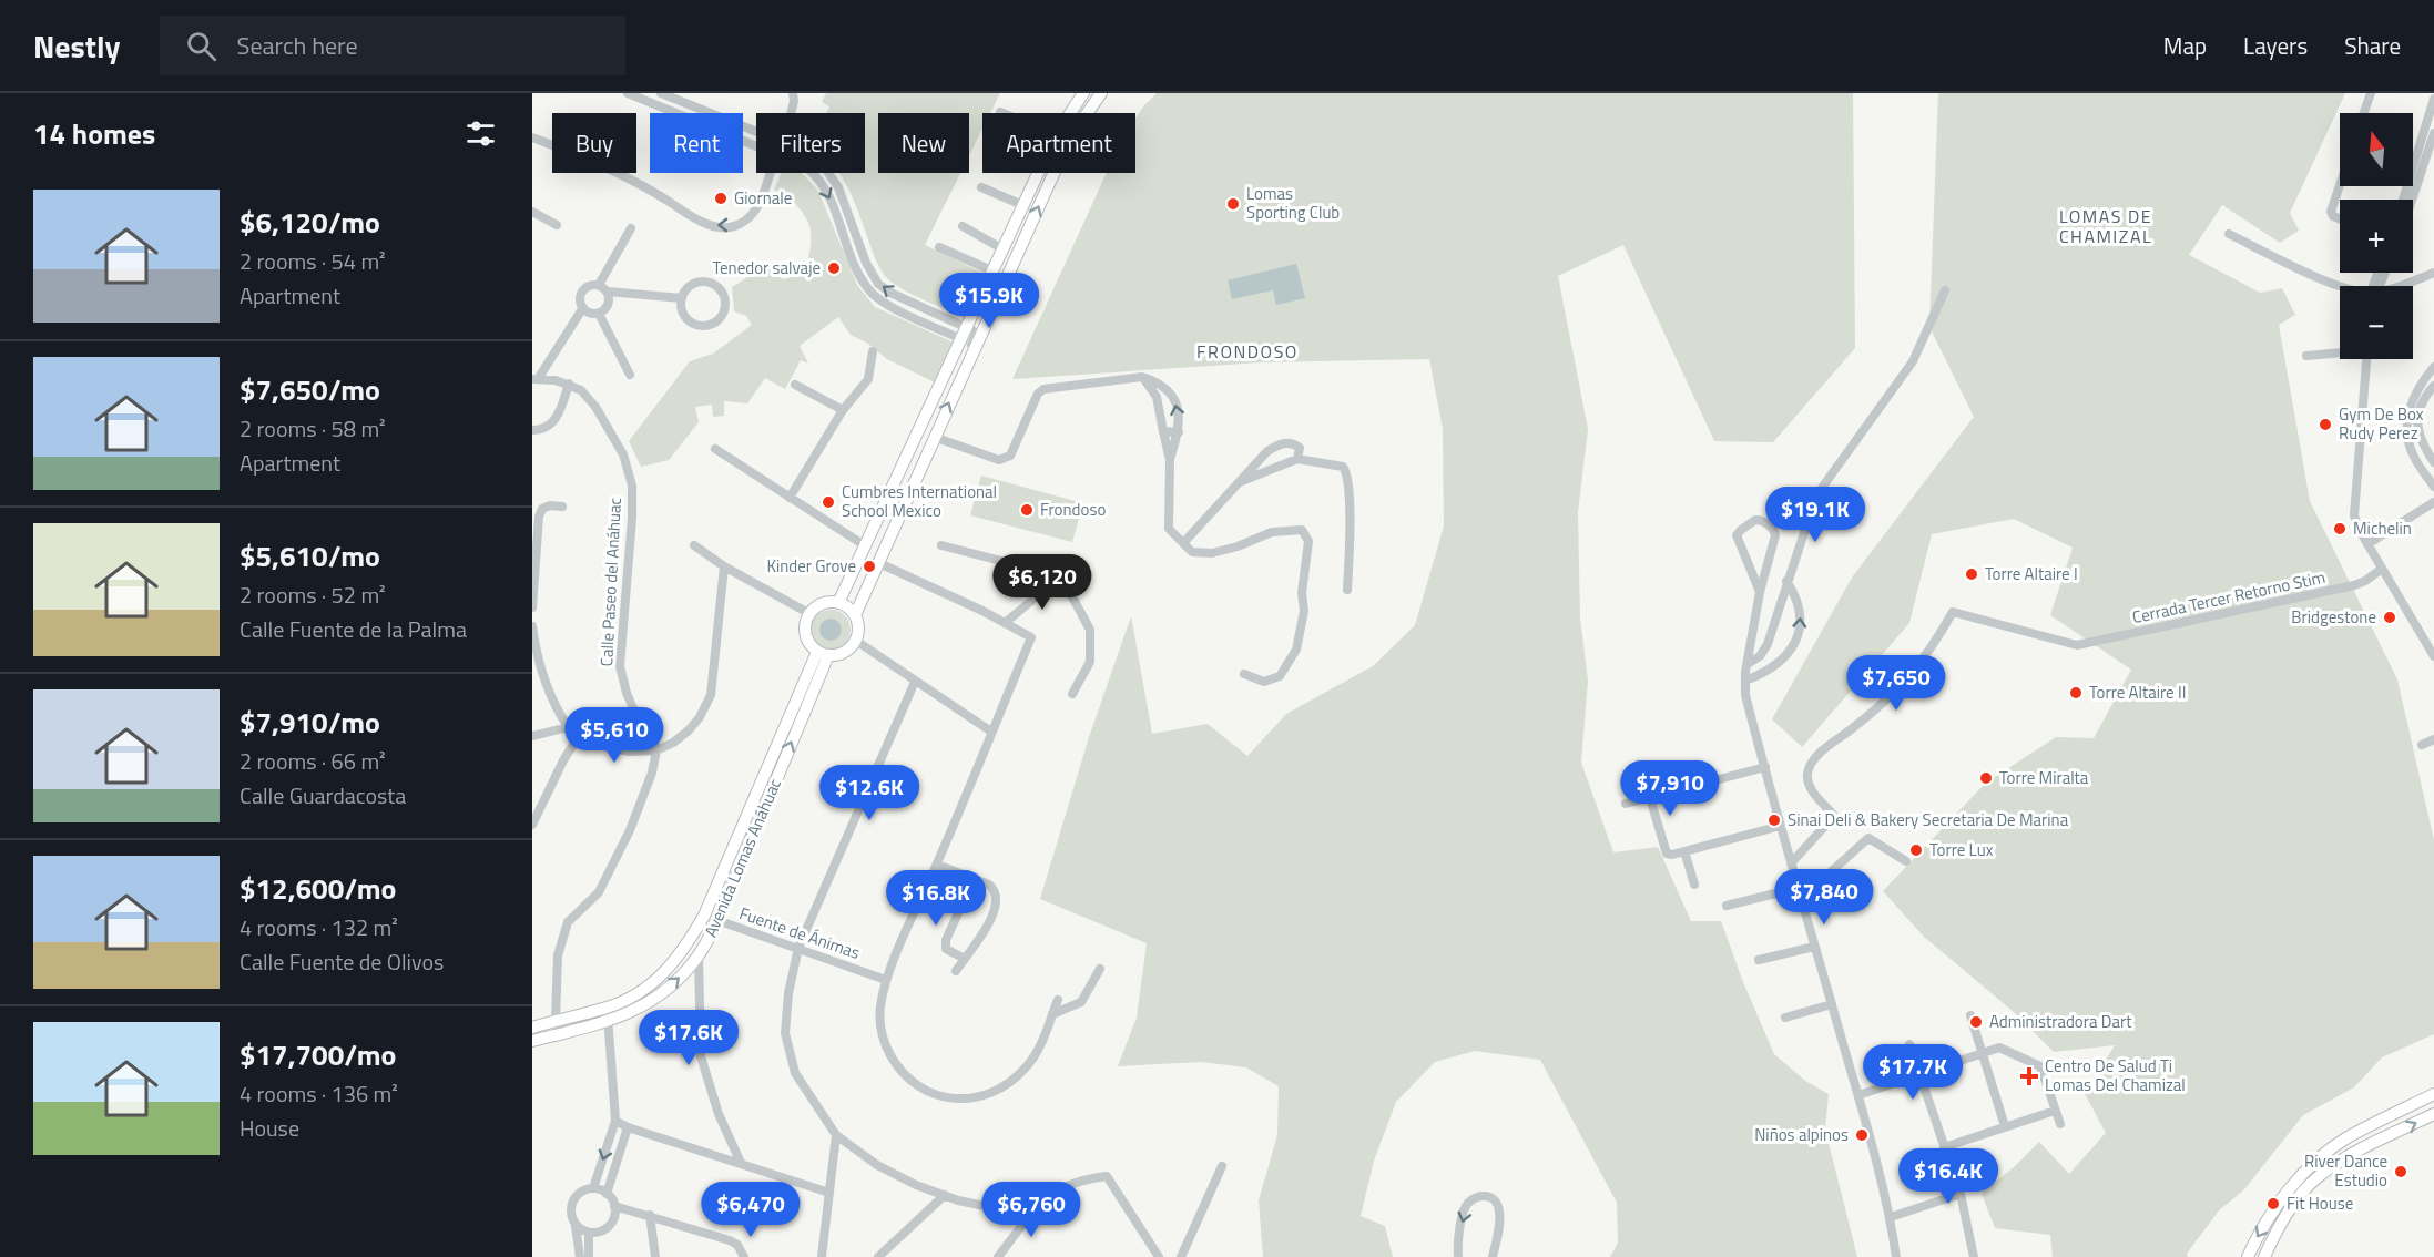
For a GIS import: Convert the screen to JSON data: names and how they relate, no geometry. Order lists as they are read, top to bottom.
{
  "streets": {
    "main road": ["Avenida Lomas Anáhuac"],
    "street": ["Calle Paseo del Anáhuac", "Cerrada Tercer Retorno Stim", "Fuente de Ánimas"]
  },
  "crossings": [
    ["Avenida Lomas Anáhuac", "Fuente de Ánimas"]
  ],
  "districts": ["LOMAS DE CHAMIZAL", "FRONDOSO"],
  "places": {
    "other": [
      "Giornale",
      "Lomas Sporting Club",
      "Tenedor salvaje",
      "Gym De Box Rudy Perez",
      "Cumbres International School Mexico",
      "Frondoso",
      "Michelin",
      "Kinder Grove",
      "Torre Altaire I",
      "Bridgestone",
      "Torre Altaire II",
      "Torre Miralta",
      "Sinai Deli & Bakery Secretaria De Marina",
      "Torre Lux",
      "Administradora Dart",
      "Niños alpinos",
      "River Dance Estudio",
      "Fit House"
    ],
    "health": ["Centro De Salud Ti Lomas Del Chamizal"]
  },
  "north": "top",
  "page": {
    "header": "Nestly",
    "search": "Search here",
    "nav": ["Map", "Layers", "Share"],
    "heading": "14 homes",
    "map_buttons": ["+", "−"],
    "chip": [
      "Buy",
      "Rent",
      "Filters",
      "New",
      "Apartment"
    ],
    "list": [
      {
        "name": "$6,120/mo",
        "note": "2 rooms · 54 m² · Apartment"
      },
      {
        "name": "$7,650/mo",
        "note": "2 rooms · 58 m² · Apartment"
      },
      {
        "name": "$5,610/mo",
        "note": "2 rooms · 52 m² · Calle Fuente de la Palma"
      },
      {
        "name": "$7,910/mo",
        "note": "2 rooms · 66 m² · Calle Guardacosta"
      },
      {
        "name": "$12,600/mo",
        "note": "4 rooms · 132 m² · Calle Fuente de Olivos"
      },
      {
        "name": "$17,700/mo",
        "note": "4 rooms · 136 m² · House"
      }
    ],
    "price": [
      "$15.9K",
      "$19.1K",
      "$6,120",
      "$7,650",
      "$5,610",
      "$7,910",
      "$12.6K",
      "$7,840",
      "$16.8K",
      "$17.6K",
      "$17.7K",
      "$16.4K",
      "$6,470",
      "$6,760"
    ]
  }
}
